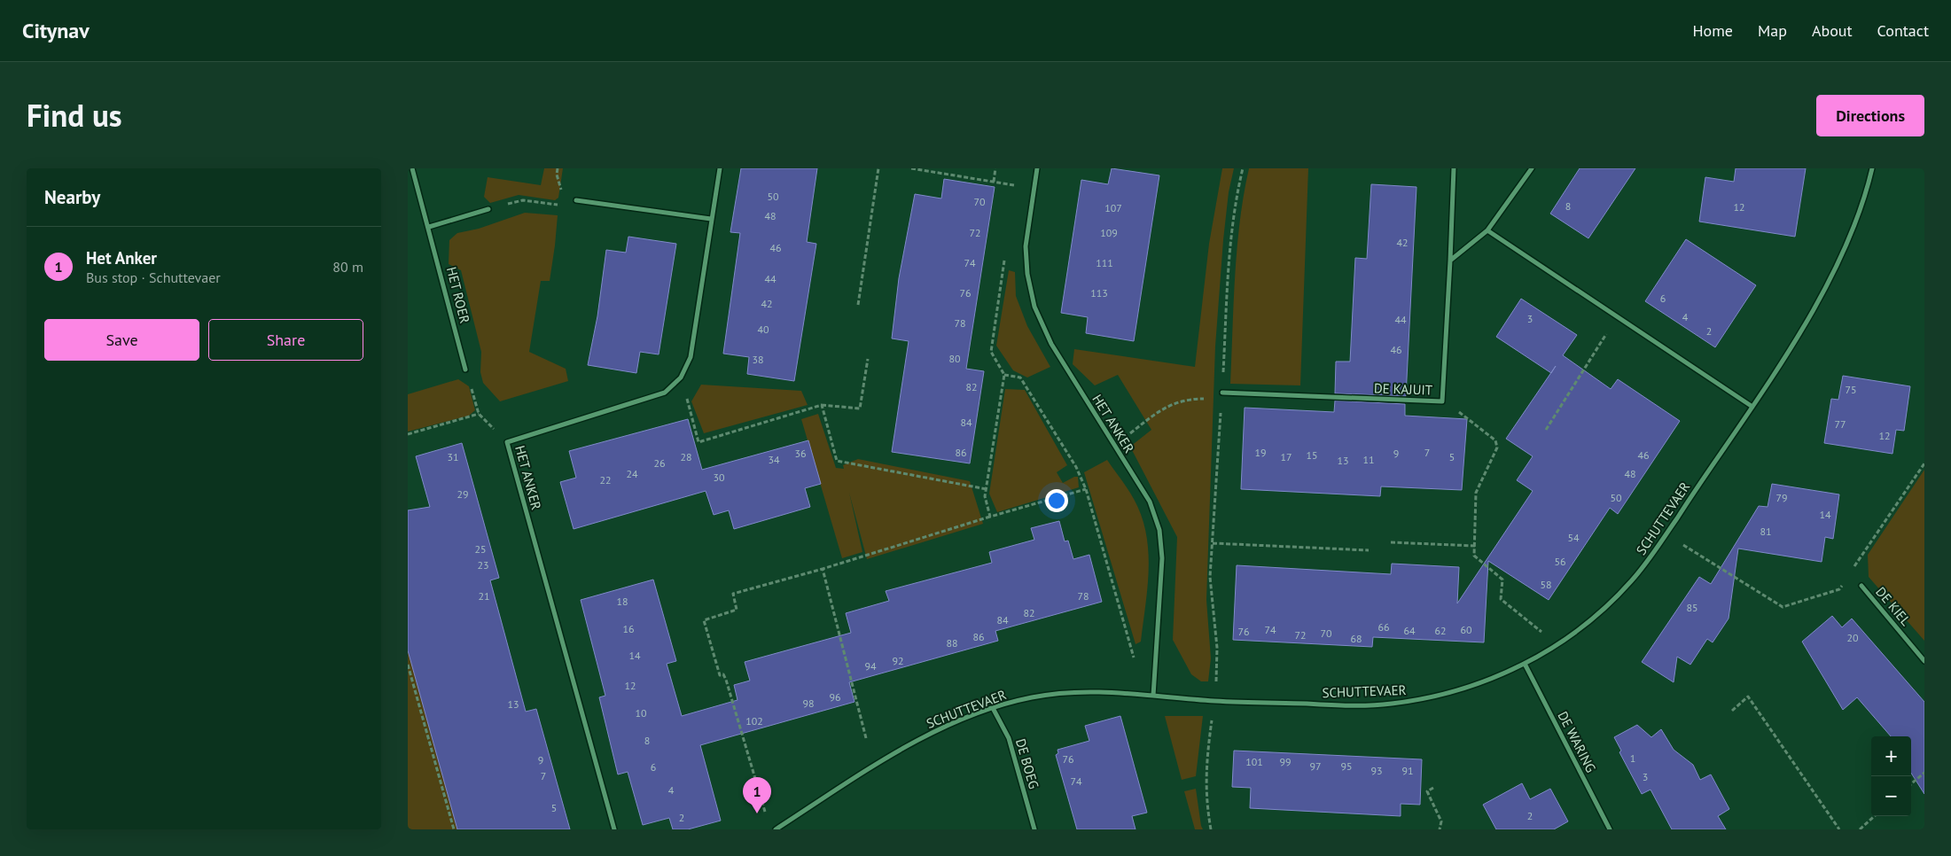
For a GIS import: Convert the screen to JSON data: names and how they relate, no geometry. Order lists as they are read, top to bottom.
{
  "streets": {
    "street": [
      "HET ROER",
      "DE KAJUIT",
      "HET ANKER",
      "SCHUTTEVAER",
      "DE KIEL",
      "DE WARING",
      "DE BOEG"
    ]
  },
  "crossings": [
    ["HET ANKER", "SCHUTTEVAER"],
    ["SCHUTTEVAER", "DE WARING"],
    ["SCHUTTEVAER", "DE BOEG"]
  ],
  "house_numbers": [
    "50",
    "70",
    "8",
    "12",
    "107",
    "48",
    "72",
    "109",
    "42",
    "46",
    "74",
    "111",
    "44",
    "76",
    "113",
    "6",
    "42",
    "4",
    "3",
    "44",
    "78",
    "40",
    "2",
    "46",
    "80",
    "38",
    "82",
    "75",
    "84",
    "77",
    "12",
    "86",
    "19",
    "7",
    "36",
    "9",
    "15",
    "46",
    "31",
    "28",
    "17",
    "5",
    "34",
    "11",
    "13",
    "26",
    "24",
    "48",
    "30",
    "22",
    "29",
    "50",
    "79",
    "14",
    "81",
    "54",
    "25",
    "56",
    "23",
    "58",
    "21",
    "78",
    "18",
    "85",
    "82",
    "84",
    "66",
    "16",
    "74",
    "60",
    "64",
    "62",
    "76",
    "70",
    "72",
    "86",
    "20",
    "68",
    "88",
    "14",
    "92",
    "94",
    "12",
    "96",
    "98",
    "13",
    "10",
    "102",
    "8",
    "1",
    "76",
    "9",
    "101",
    "99",
    "97",
    "95",
    "6",
    "93",
    "91",
    "7",
    "3",
    "74",
    "4",
    "5",
    "2",
    "2"
  ],
  "page": {
    "header": "Citynav",
    "nav": [
      "Home",
      "Map",
      "About",
      "Contact"
    ],
    "title": "Find us",
    "buttons": [
      "Directions",
      ["Save", "Share"]
    ],
    "heading": "Nearby",
    "list": [
      {
        "mark": "1",
        "name": "Het Anker",
        "note": "Bus stop · Schuttevaer",
        "value": "80 m"
      }
    ],
    "map_buttons": ["+", "−"],
    "pins": "1"
  }
}
